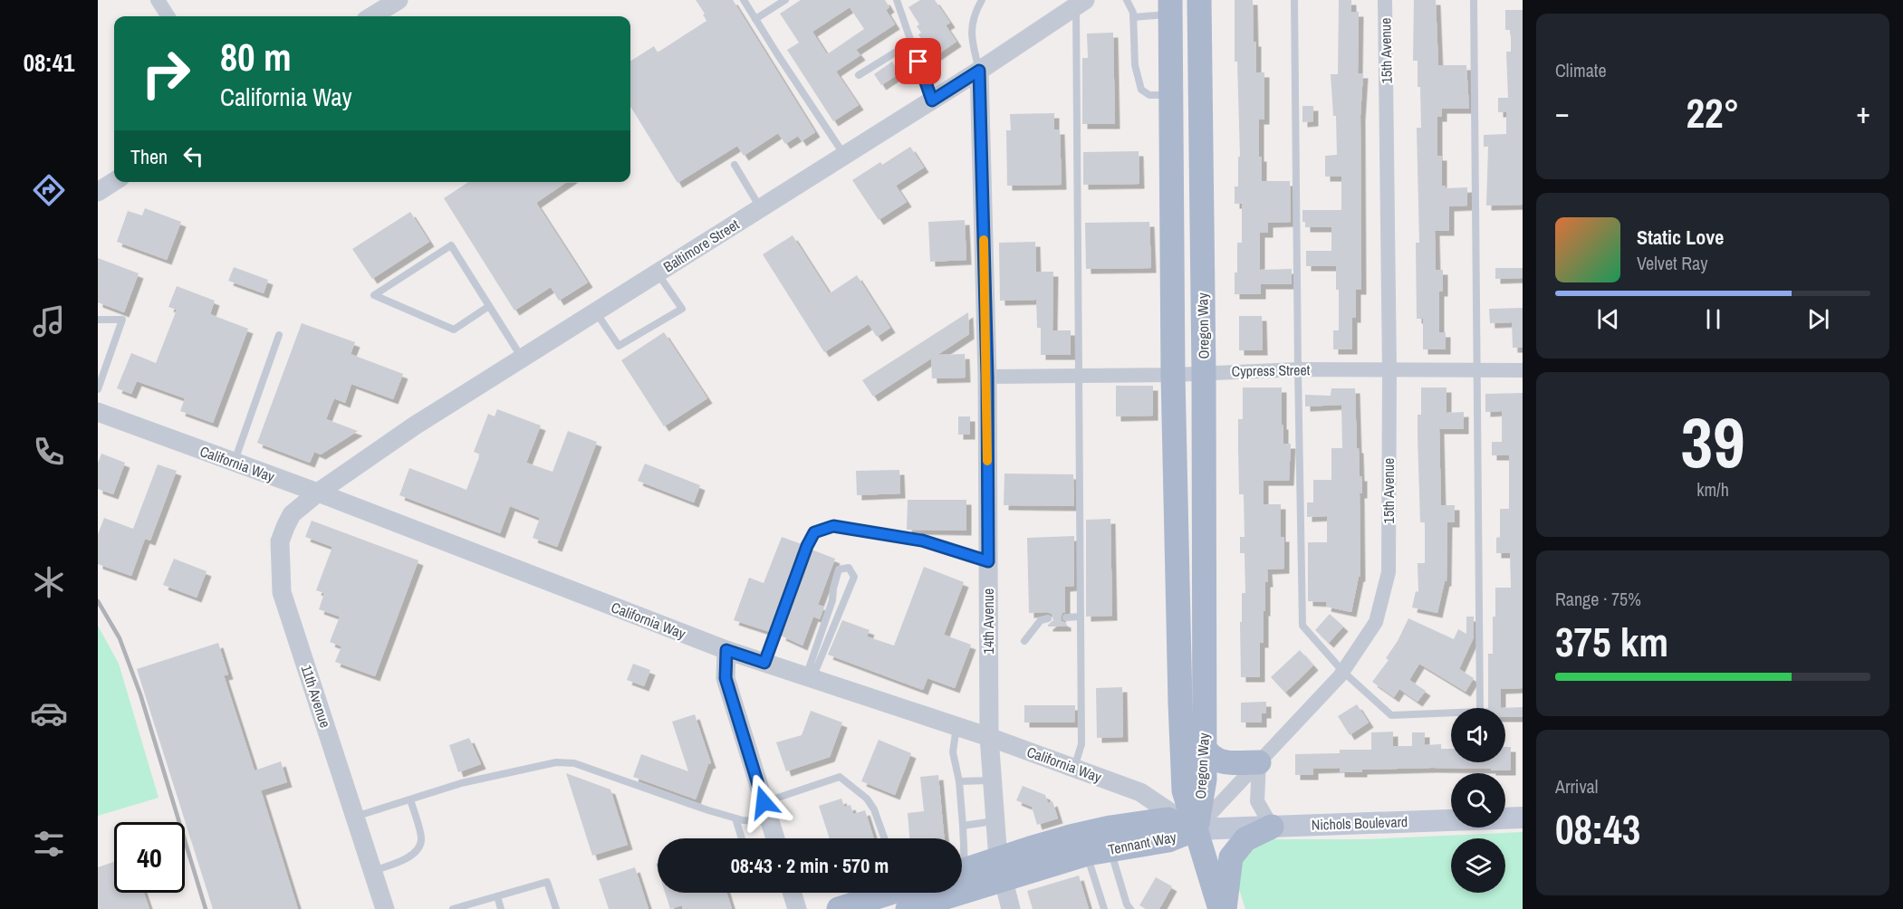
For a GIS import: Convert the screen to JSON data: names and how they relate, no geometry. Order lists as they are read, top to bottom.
{
  "streets": {
    "main road": ["Oregon Way", "Nichols Boulevard", "Tennant Way"],
    "street": [
      "15th Avenue",
      "Baltimore Street",
      "Cypress Street",
      "California Way",
      "14th Avenue",
      "11th Avenue"
    ]
  },
  "crossings": [
    ["15th Avenue", "Oregon Way"],
    ["15th Avenue", "Cypress Street"],
    ["15th Avenue", "California Way"],
    ["15th Avenue", "Nichols Boulevard"],
    ["15th Avenue", "Tennant Way"],
    ["Baltimore Street", "California Way"],
    ["Baltimore Street", "14th Avenue"],
    ["Baltimore Street", "11th Avenue"],
    ["Oregon Way", "Cypress Street"],
    ["Oregon Way", "California Way"],
    ["Oregon Way", "Nichols Boulevard"],
    ["Oregon Way", "Tennant Way"],
    ["Cypress Street", "14th Avenue"],
    ["California Way", "14th Avenue"],
    ["California Way", "11th Avenue"],
    ["California Way", "Nichols Boulevard"],
    ["California Way", "Tennant Way"],
    ["14th Avenue", "Tennant Way"],
    ["Nichols Boulevard", "Tennant Way"]
  ],
  "page": {
    "tabs": "08:41",
    "tile": [
      "Climate",
      ["39", "km/h"],
      ["Range · 75%", "375 km"],
      ["Arrival", "08:43"]
    ],
    "turn": ["80 m", "California Way"],
    "heat": ["−", "22°", "+"],
    "then": "Then",
    "song": ["Static Love", "Velvet Ray"],
    "limit": "40",
    "trip": "08:43 · 2 min · 570 m"
  }
}
